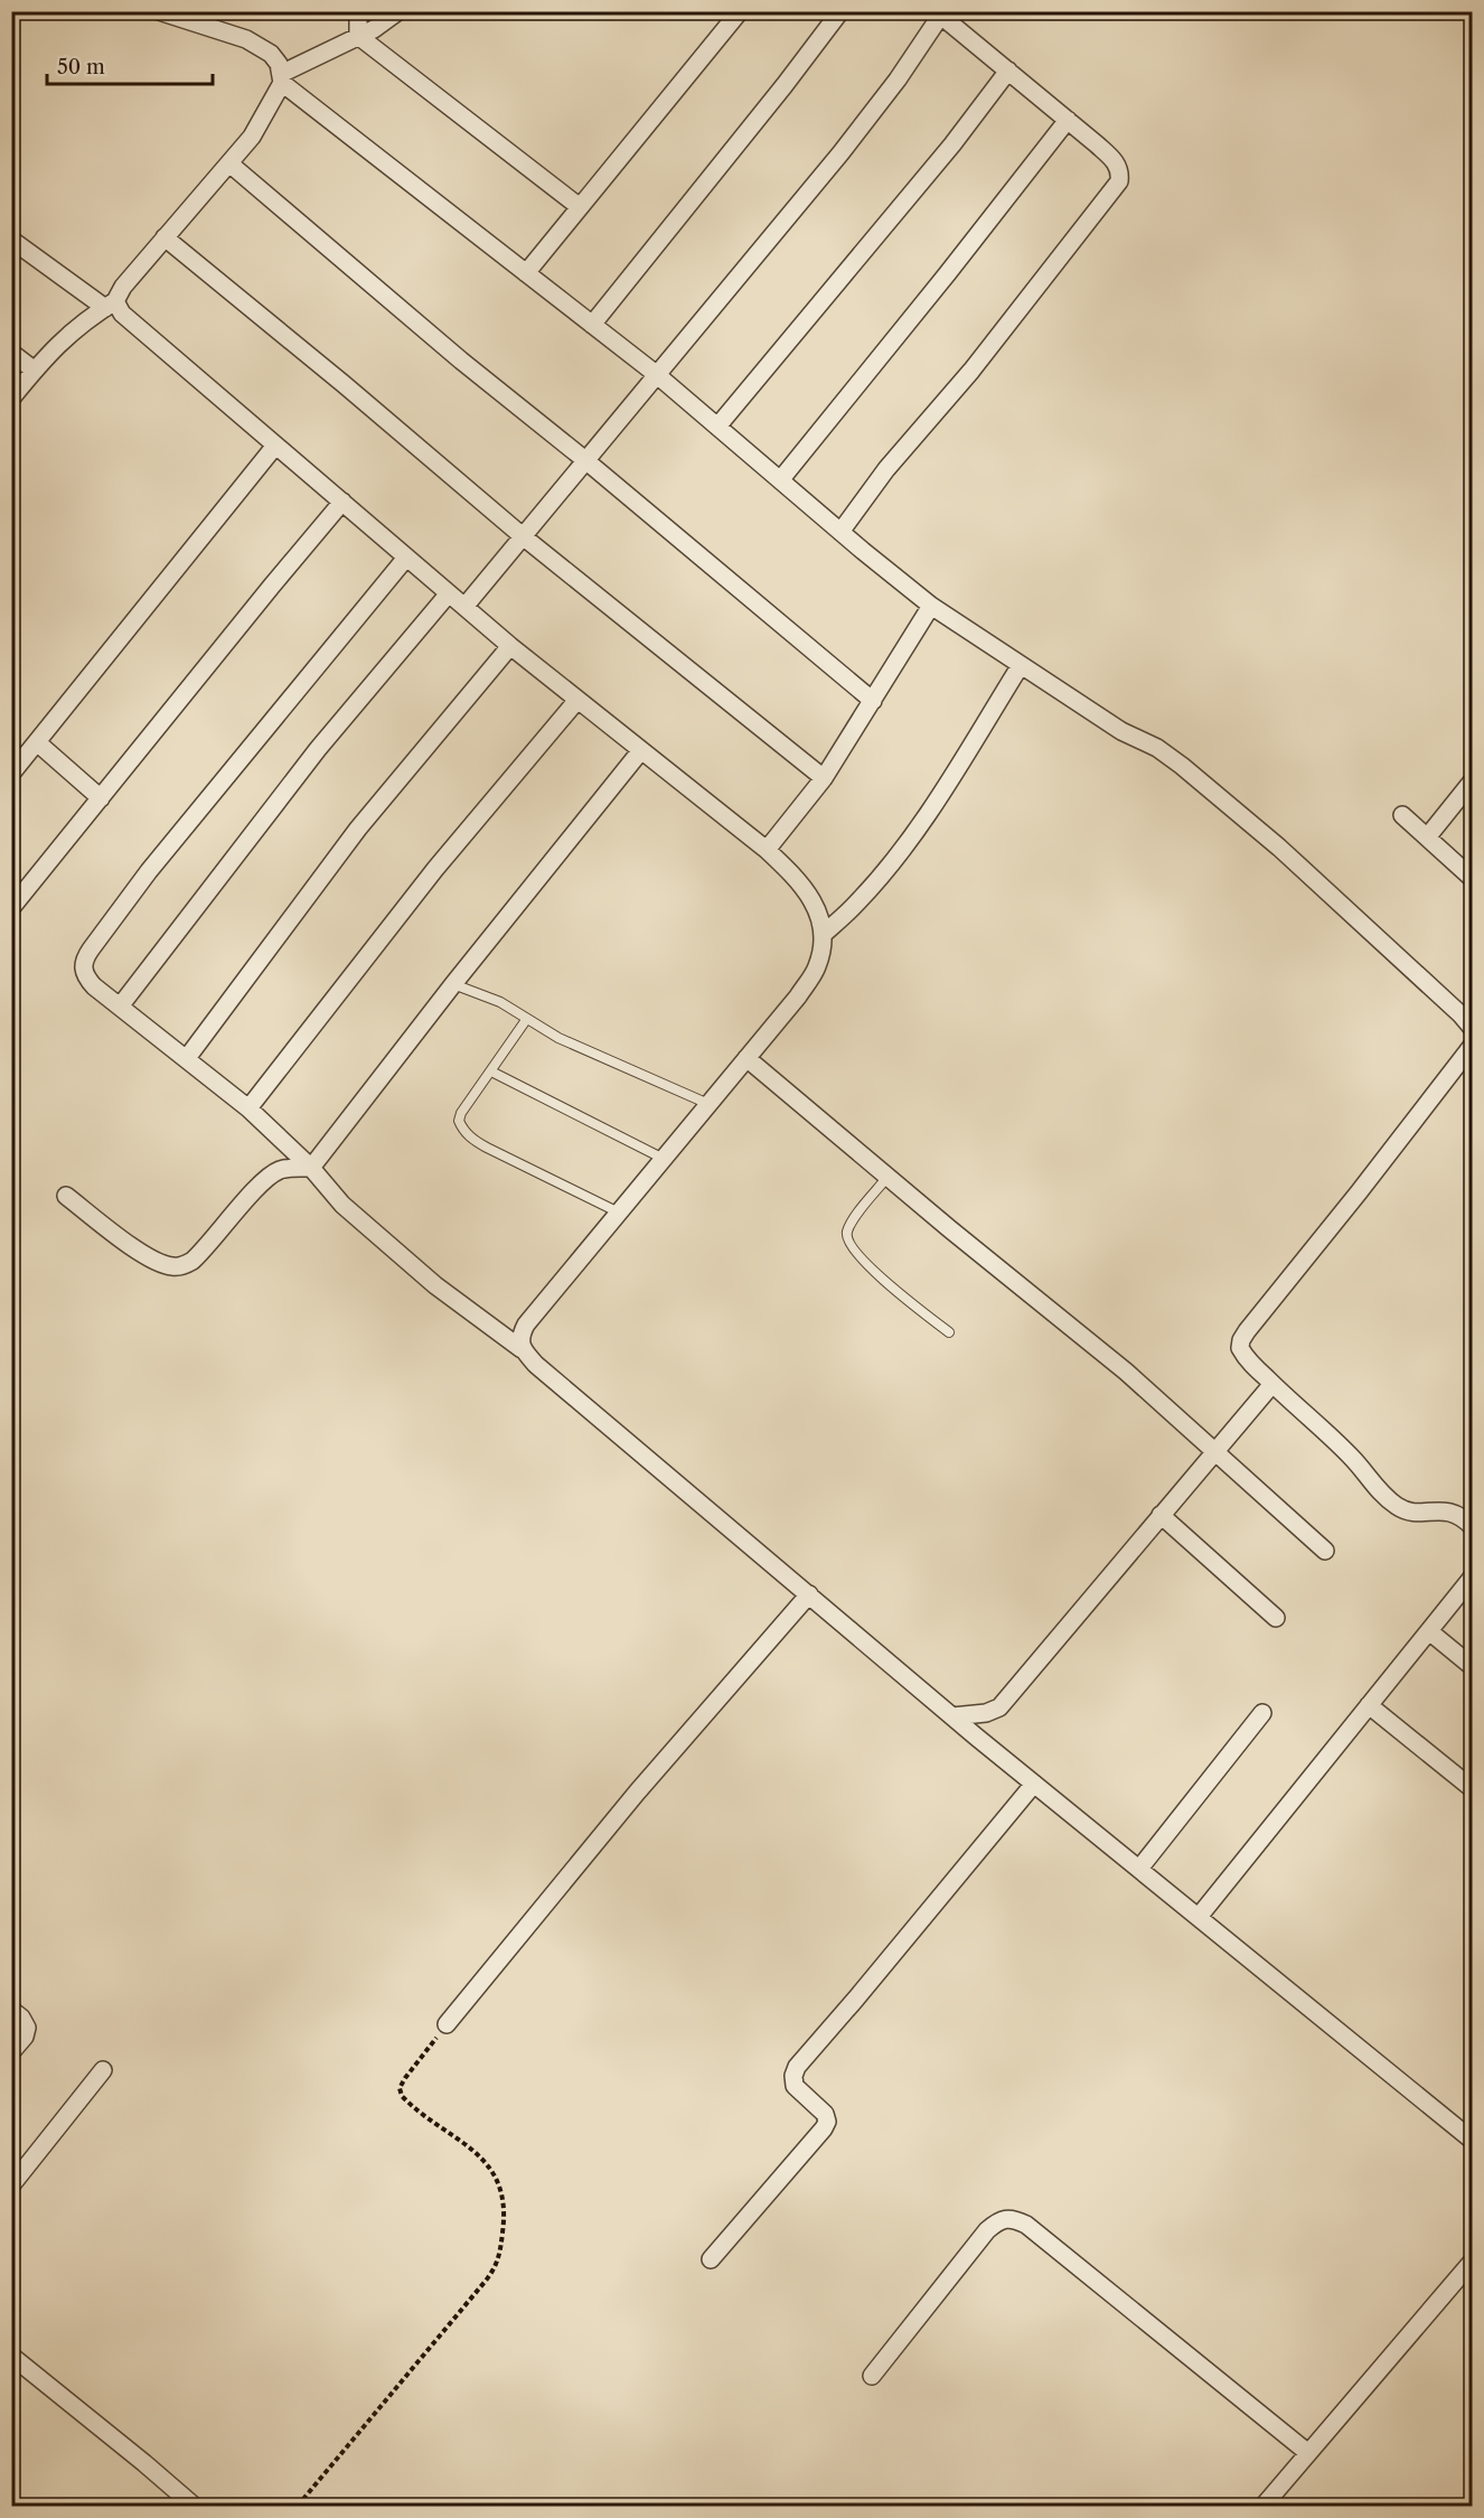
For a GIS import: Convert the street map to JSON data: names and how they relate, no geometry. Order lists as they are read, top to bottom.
{
  "scale_bar": "50 m"
}
